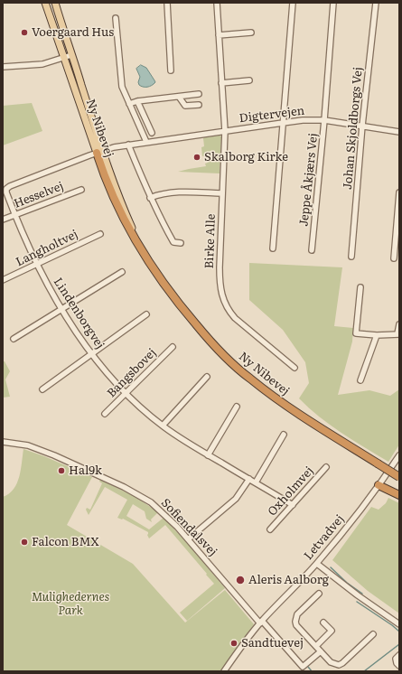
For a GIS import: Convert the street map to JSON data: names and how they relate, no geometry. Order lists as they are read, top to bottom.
{
  "streets": {
    "highway": ["Ny Nibevej"],
    "street": [
      "Digtervejen",
      "Johan Skjoldborgs Vej",
      "Jeppe Åkjærs Vej",
      "Hesselvej",
      "Birke Alle",
      "Langholtvej",
      "Lindenborgvej",
      "Bangsbovej",
      "Oxholmvej",
      "Sofiendalsvej",
      "Letvadvej"
    ]
  },
  "crossings": [
    ["Digtervejen", "Ny Nibevej"],
    ["Digtervejen", "Johan Skjoldborgs Vej"],
    ["Digtervejen", "Jeppe Åkjærs Vej"],
    ["Digtervejen", "Birke Alle"],
    ["Digtervejen", "Lindenborgvej"],
    ["Ny Nibevej", "Lindenborgvej"],
    ["Hesselvej", "Lindenborgvej"],
    ["Langholtvej", "Lindenborgvej"],
    ["Lindenborgvej", "Bangsbovej"],
    ["Lindenborgvej", "Oxholmvej"],
    ["Sofiendalsvej", "Letvadvej"]
  ],
  "parks": ["Mulighedernes Park"],
  "places": [
    "Voergaard Hus",
    "Skalborg Kirke",
    "Hal9k",
    "Falcon BMX",
    "Aleris Aalborg",
    "Sandtuevej"
  ]
}
